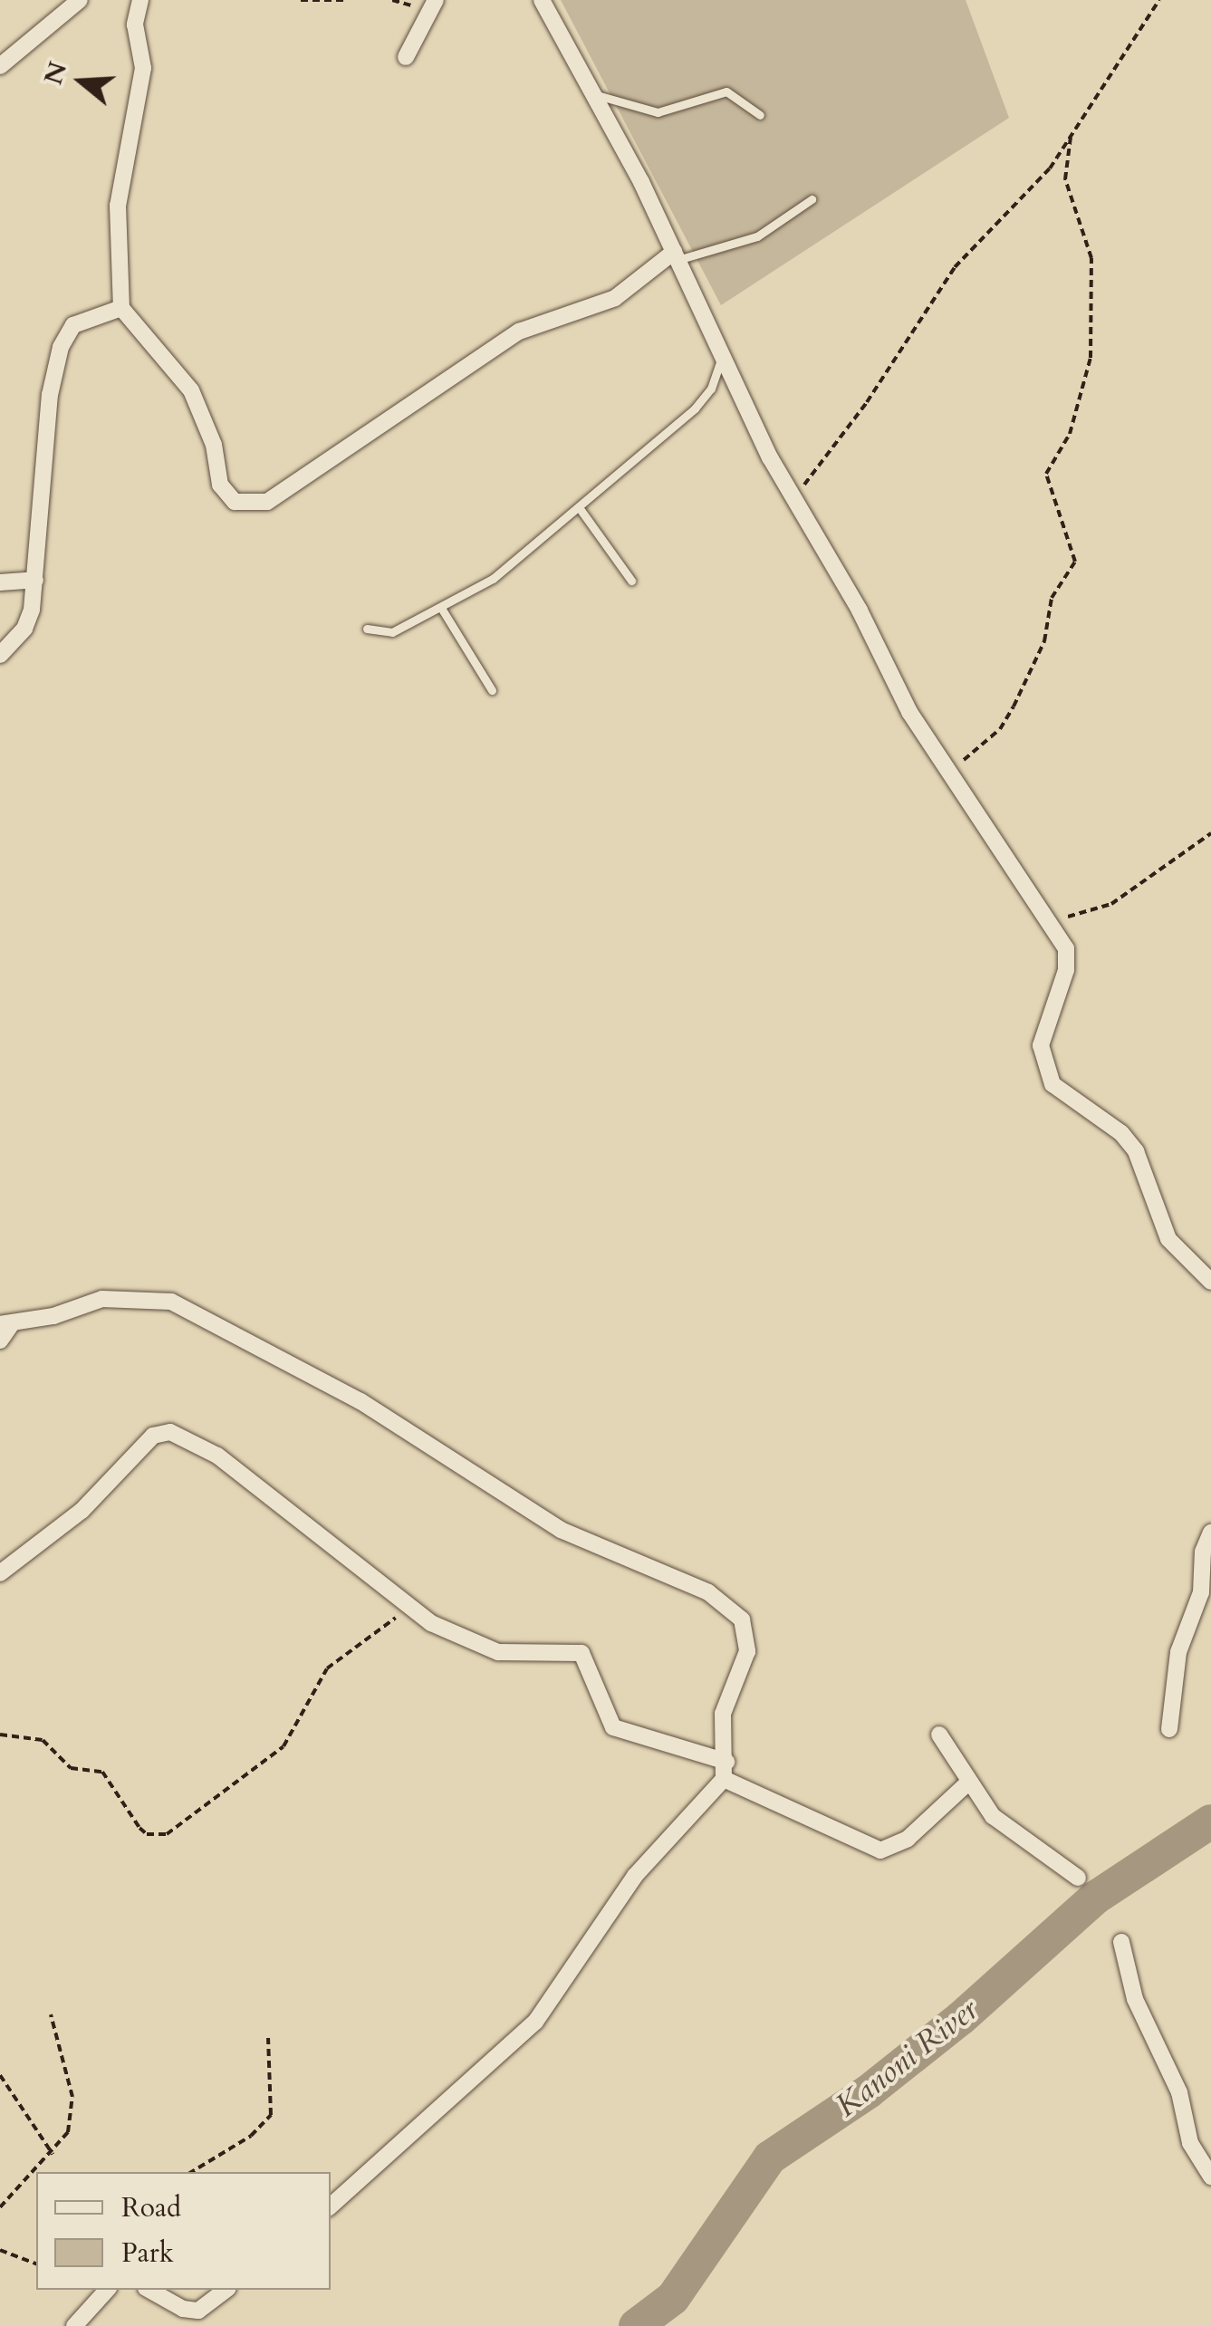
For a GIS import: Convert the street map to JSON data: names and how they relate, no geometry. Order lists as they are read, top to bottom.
{
  "water": ["Kanoni River"],
  "legend": ["Road", "Park"],
  "north": "left"
}
